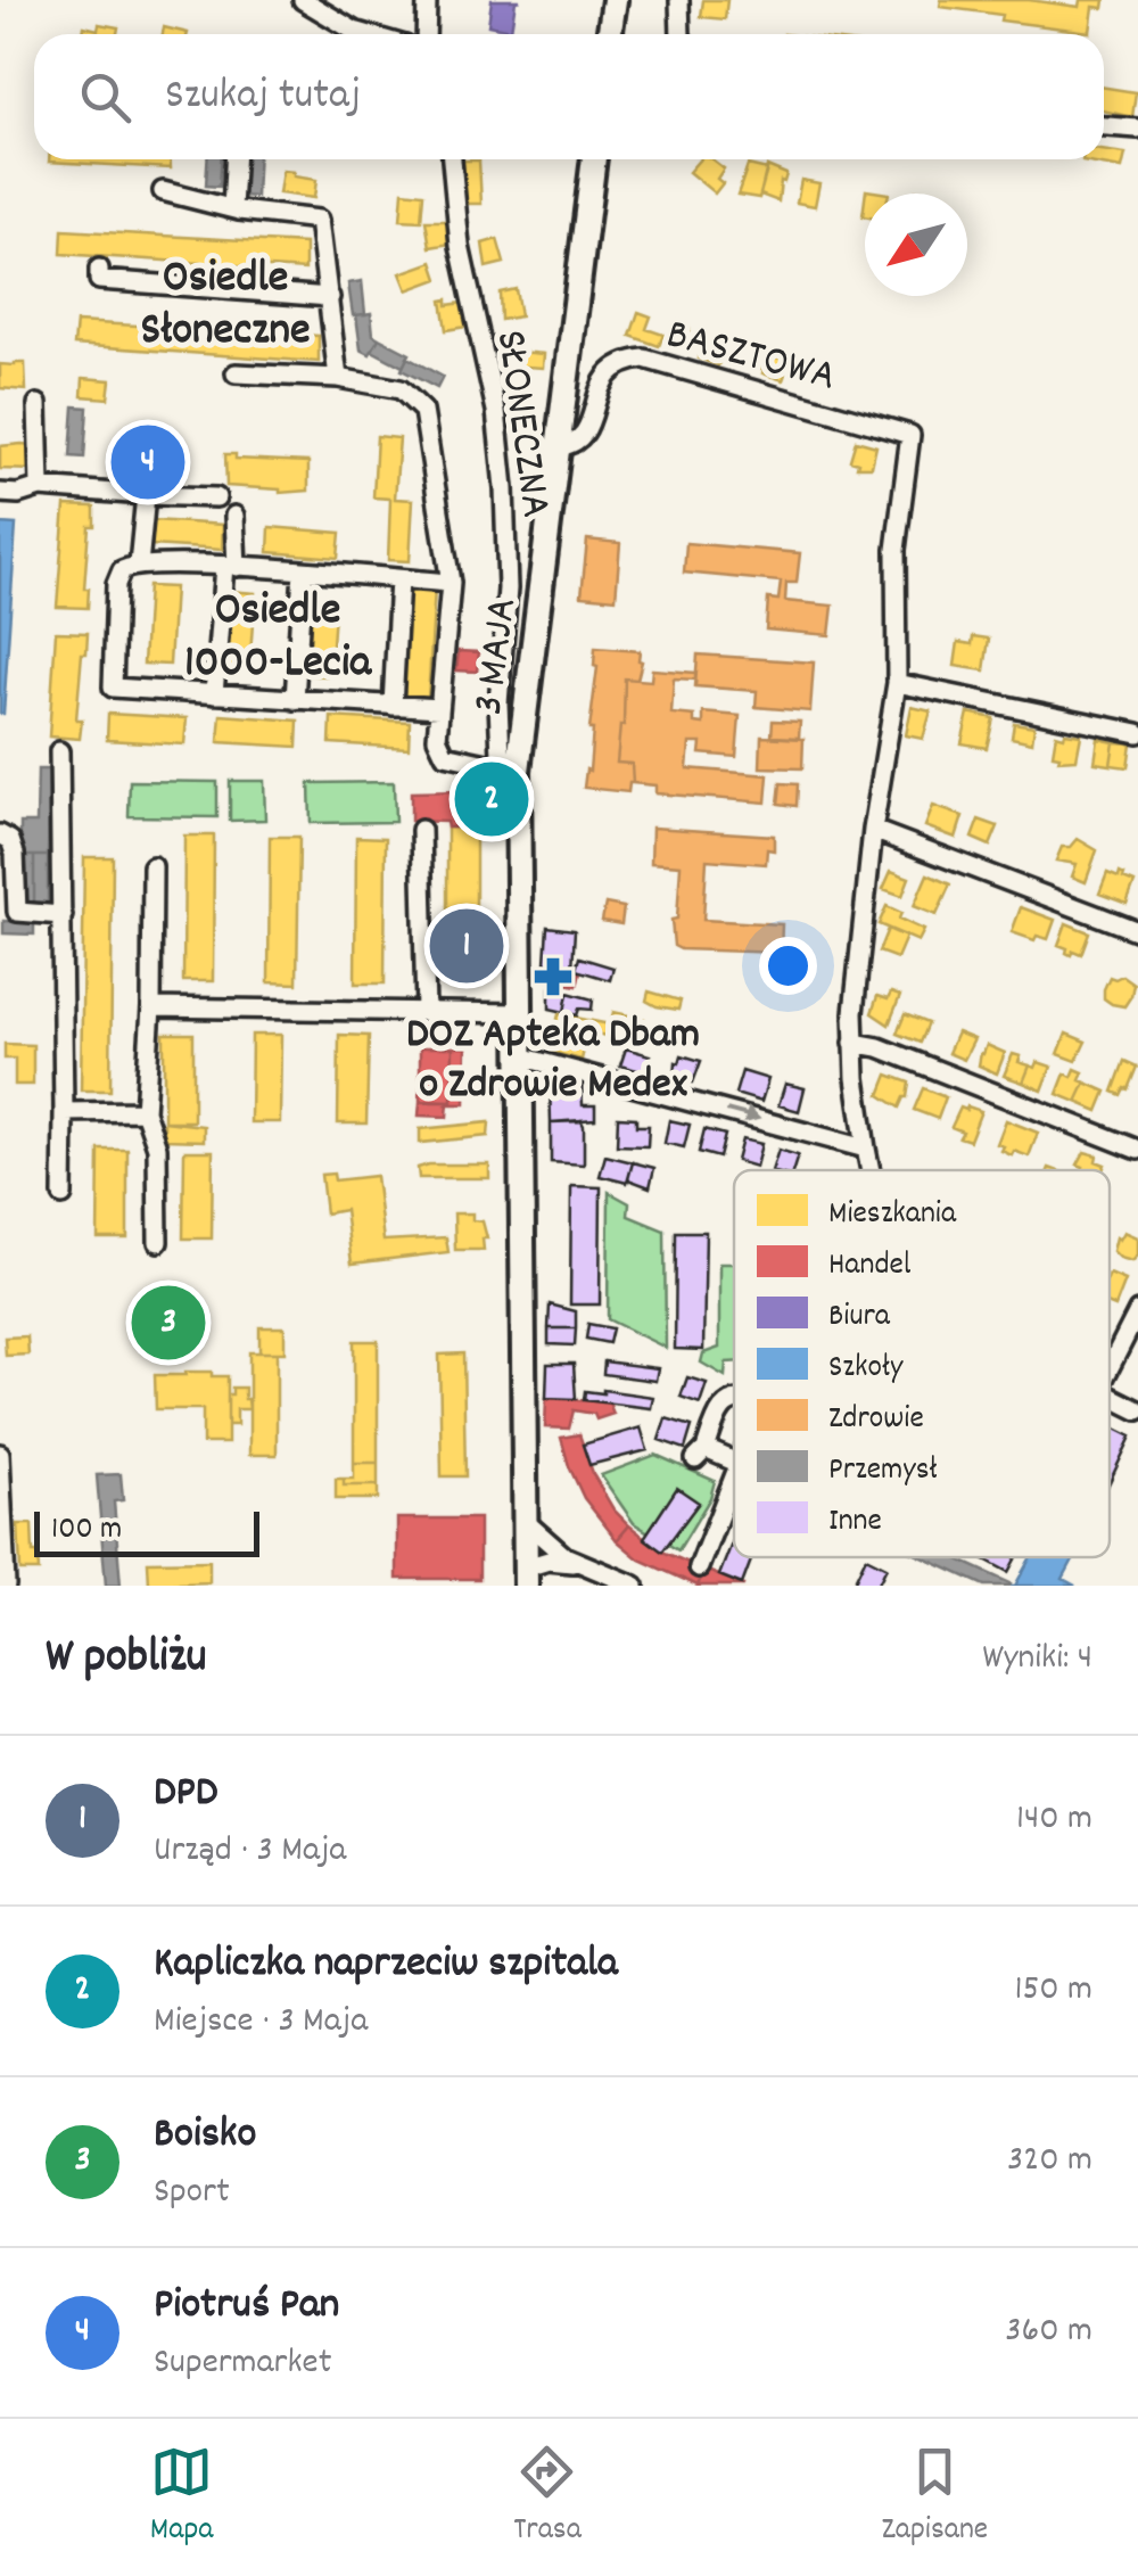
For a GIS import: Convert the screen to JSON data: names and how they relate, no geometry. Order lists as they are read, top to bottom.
{
  "streets": {
    "street": ["BASZTOWA", "SŁONECZNA", "3 MAJA"]
  },
  "crossings": [
    ["BASZTOWA", "3 MAJA"],
    ["SŁONECZNA", "3 MAJA"]
  ],
  "districts": ["Osiedle Słoneczne", "Osiedle 1000-Lecia"],
  "places": {
    "pharmacy": ["DOZ Apteka Dbam o Zdrowie Medex"]
  },
  "legend": [
    "Mieszkania",
    "Handel",
    "Biura",
    "Szkoły",
    "Zdrowie",
    "Przemysł",
    "Inne"
  ],
  "scale_bar": "100 m",
  "north": "bottom left",
  "page": {
    "search": "Szukaj tutaj",
    "pins": [
      "4",
      "2",
      "1",
      "3"
    ],
    "scale": "100 m",
    "heading": ["W pobliżu", "Wyniki: 4"],
    "list": [
      {
        "mark": "1",
        "name": "DPD",
        "note": "Urząd · 3 Maja",
        "value": "140 m"
      },
      {
        "mark": "2",
        "name": "Kapliczka naprzeciw szpitala",
        "note": "Miejsce · 3 Maja",
        "value": "150 m"
      },
      {
        "mark": "3",
        "name": "Boisko",
        "note": "Sport",
        "value": "320 m"
      },
      {
        "mark": "4",
        "name": "Piotruś Pan",
        "note": "Supermarket",
        "value": "360 m"
      }
    ],
    "nav": ["Mapa", "Trasa", "Zapisane"]
  }
}
